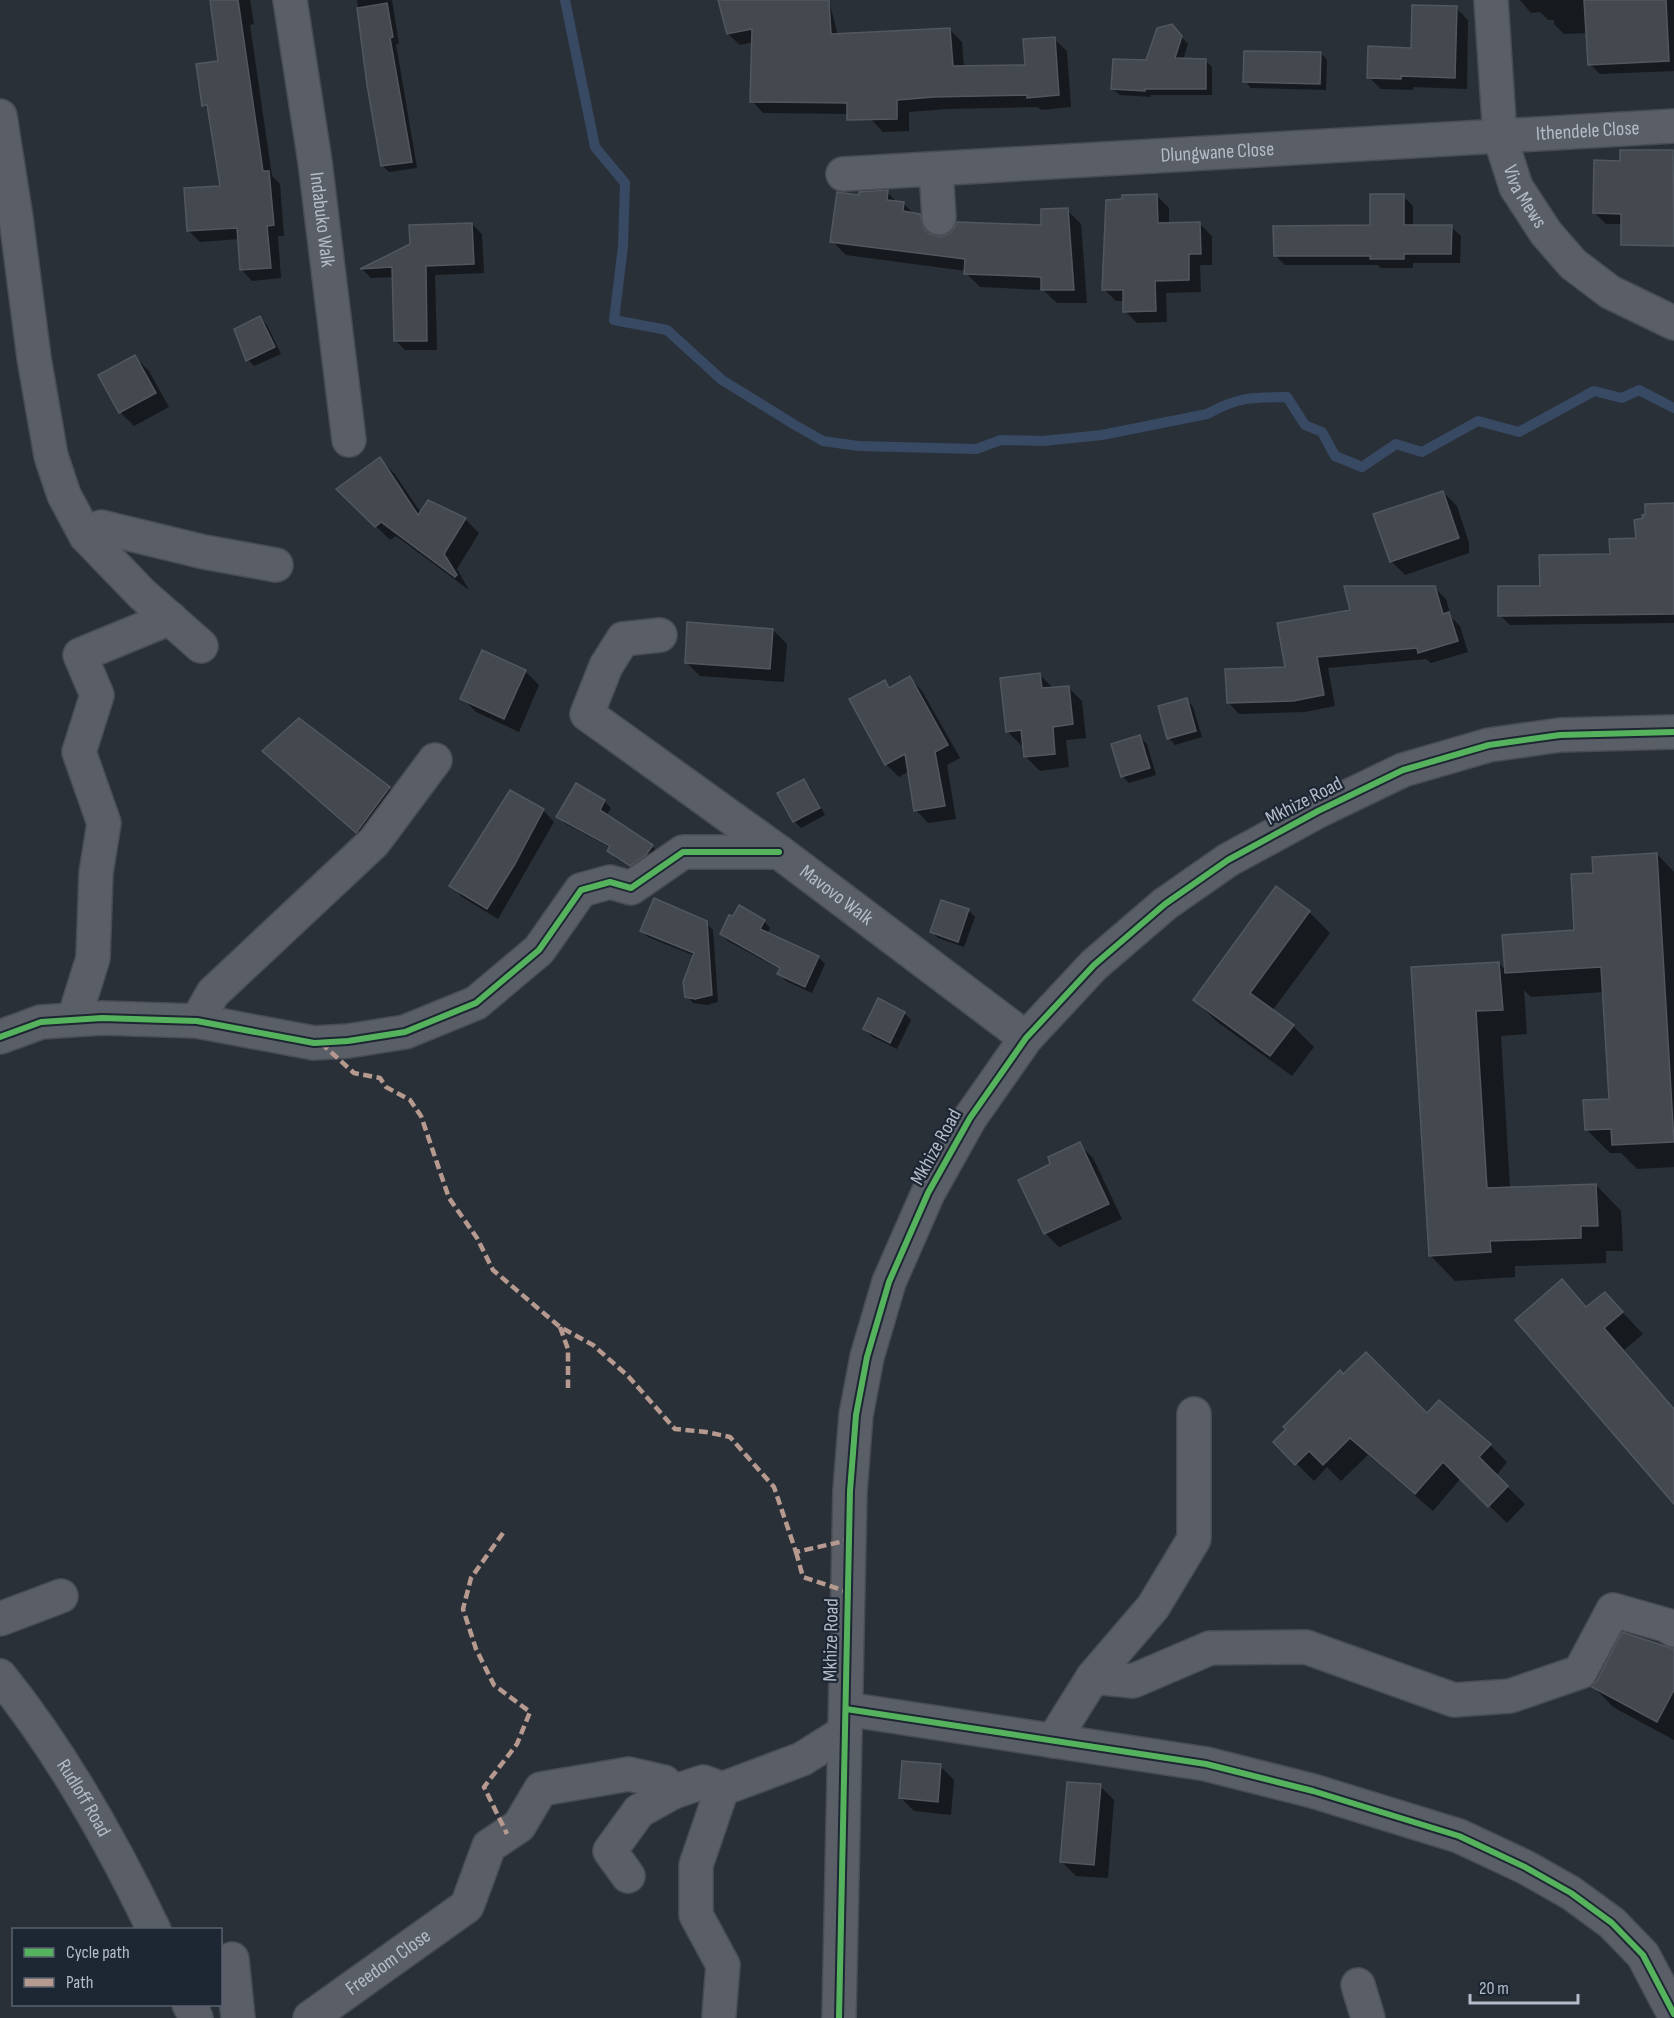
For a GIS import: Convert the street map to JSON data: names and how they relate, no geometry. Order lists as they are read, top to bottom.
{
  "streets": {
    "street": [
      "Ithendele Close",
      "Dlungwane Close",
      "Viva Mews",
      "Indabuko Walk",
      "Mkhize Road",
      "Mavovo Walk",
      "Rudloff Road",
      "Freedom Close"
    ]
  },
  "crossings": [
    ["Ithendele Close", "Dlungwane Close"],
    ["Ithendele Close", "Viva Mews"],
    ["Dlungwane Close", "Viva Mews"],
    ["Mkhize Road", "Mavovo Walk"]
  ],
  "legend": ["Cycle path", "Path"],
  "scale_bar": "20 m"
}
